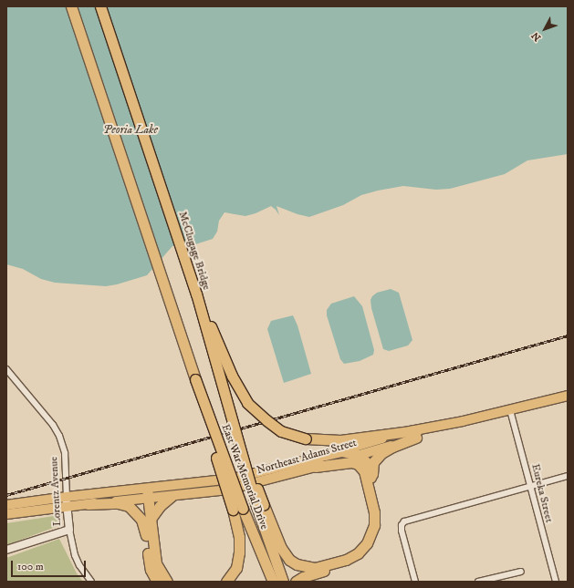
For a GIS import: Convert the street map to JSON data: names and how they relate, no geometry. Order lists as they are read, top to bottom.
{
  "streets": {
    "highway": ["McClugage Bridge", "East War Memorial Drive"],
    "main road": ["Northeast Adams Street"],
    "street": ["Lorentz Avenue", "Eureka Street"]
  },
  "crossings": [
    ["McClugage Bridge", "East War Memorial Drive"],
    ["Northeast Adams Street", "Lorentz Avenue"],
    ["Northeast Adams Street", "Eureka Street"]
  ],
  "water": ["Peoria Lake"],
  "scale_bar": "100 m",
  "north": "bottom left"
}
